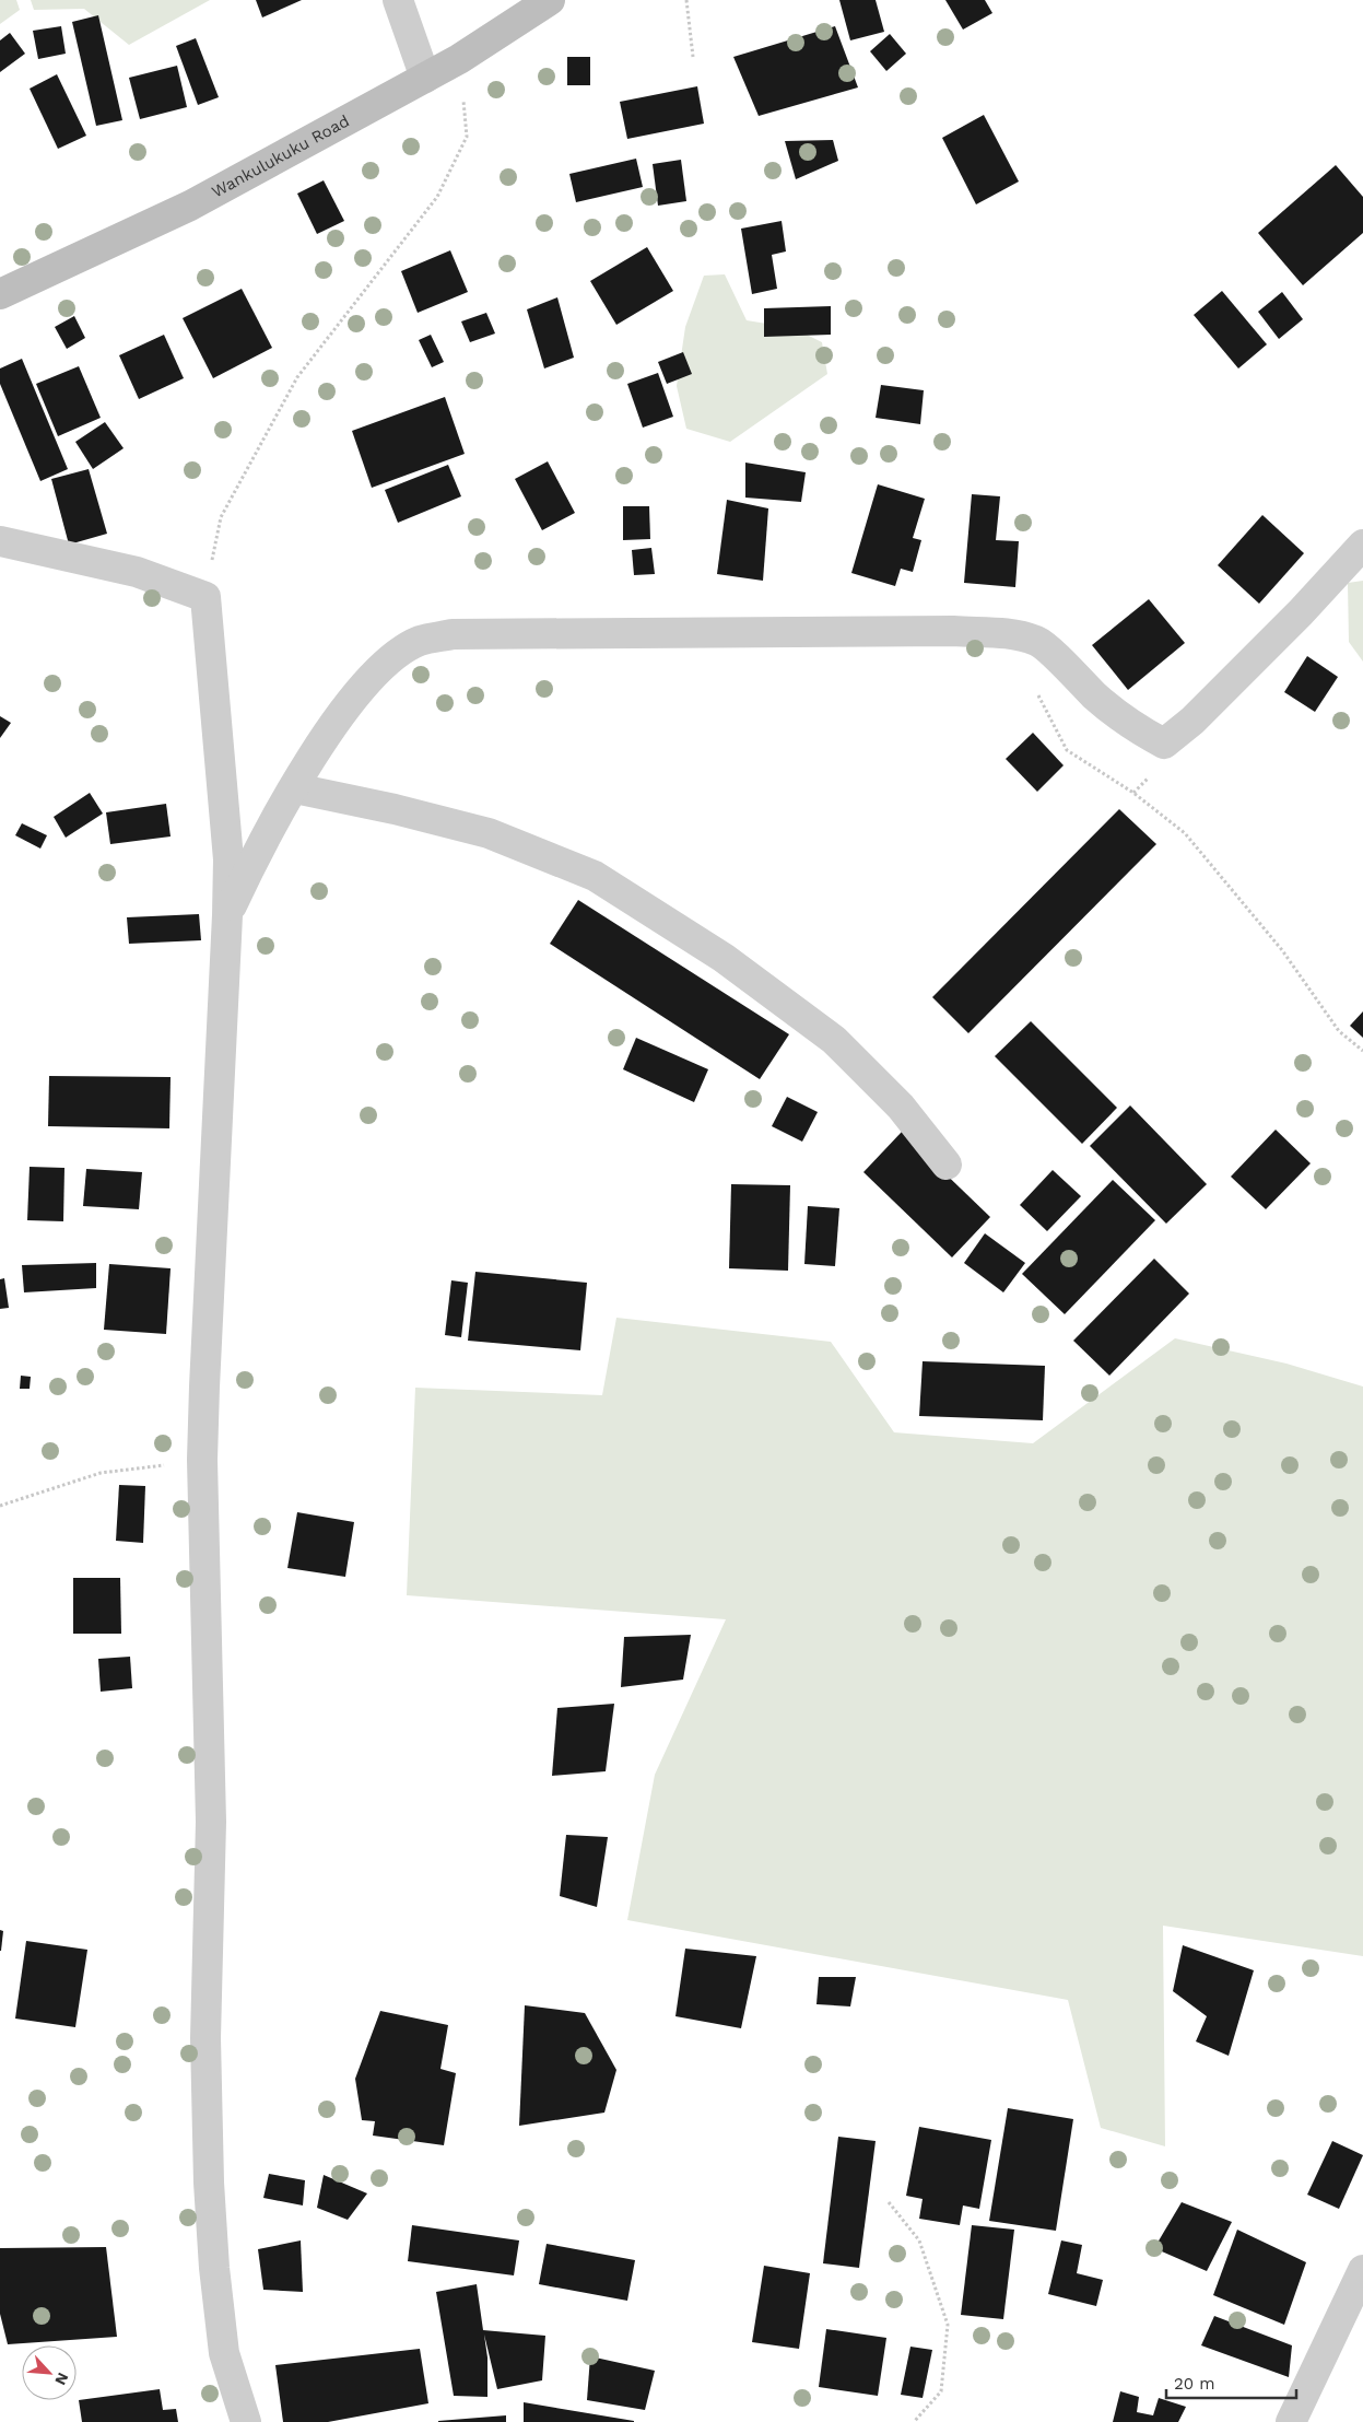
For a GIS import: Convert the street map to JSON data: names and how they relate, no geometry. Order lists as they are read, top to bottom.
{
  "streets": {
    "main road": ["Wankulukuku Road"]
  },
  "scale_bar": "20 m",
  "north": "bottom right"
}
